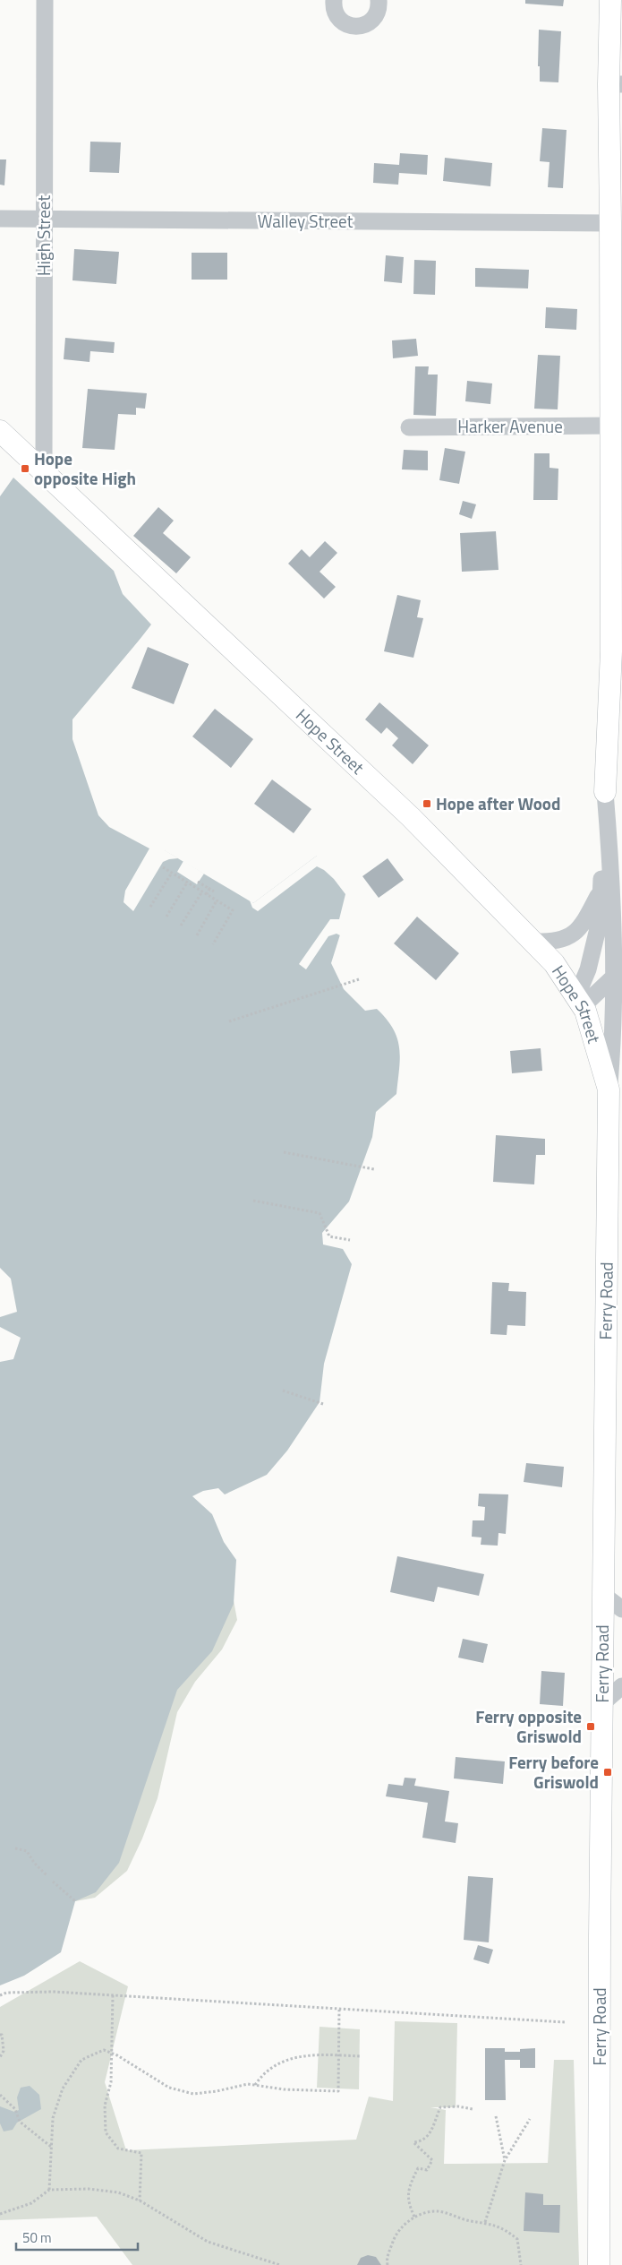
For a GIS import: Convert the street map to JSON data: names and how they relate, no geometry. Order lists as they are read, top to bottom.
{
  "streets": {
    "main road": ["Hope Street", "Ferry Road"],
    "street": ["Walley Street", "High Street", "Harker Avenue"]
  },
  "crossings": [
    ["Walley Street", "High Street"],
    ["High Street", "Hope Street"],
    ["Hope Street", "Ferry Road"]
  ],
  "places": {
    "transit": [
      "Hope opposite High",
      "Hope after Wood",
      "Ferry opposite Griswold",
      "Ferry before Griswold"
    ]
  },
  "scale_bar": "50 m"
}
